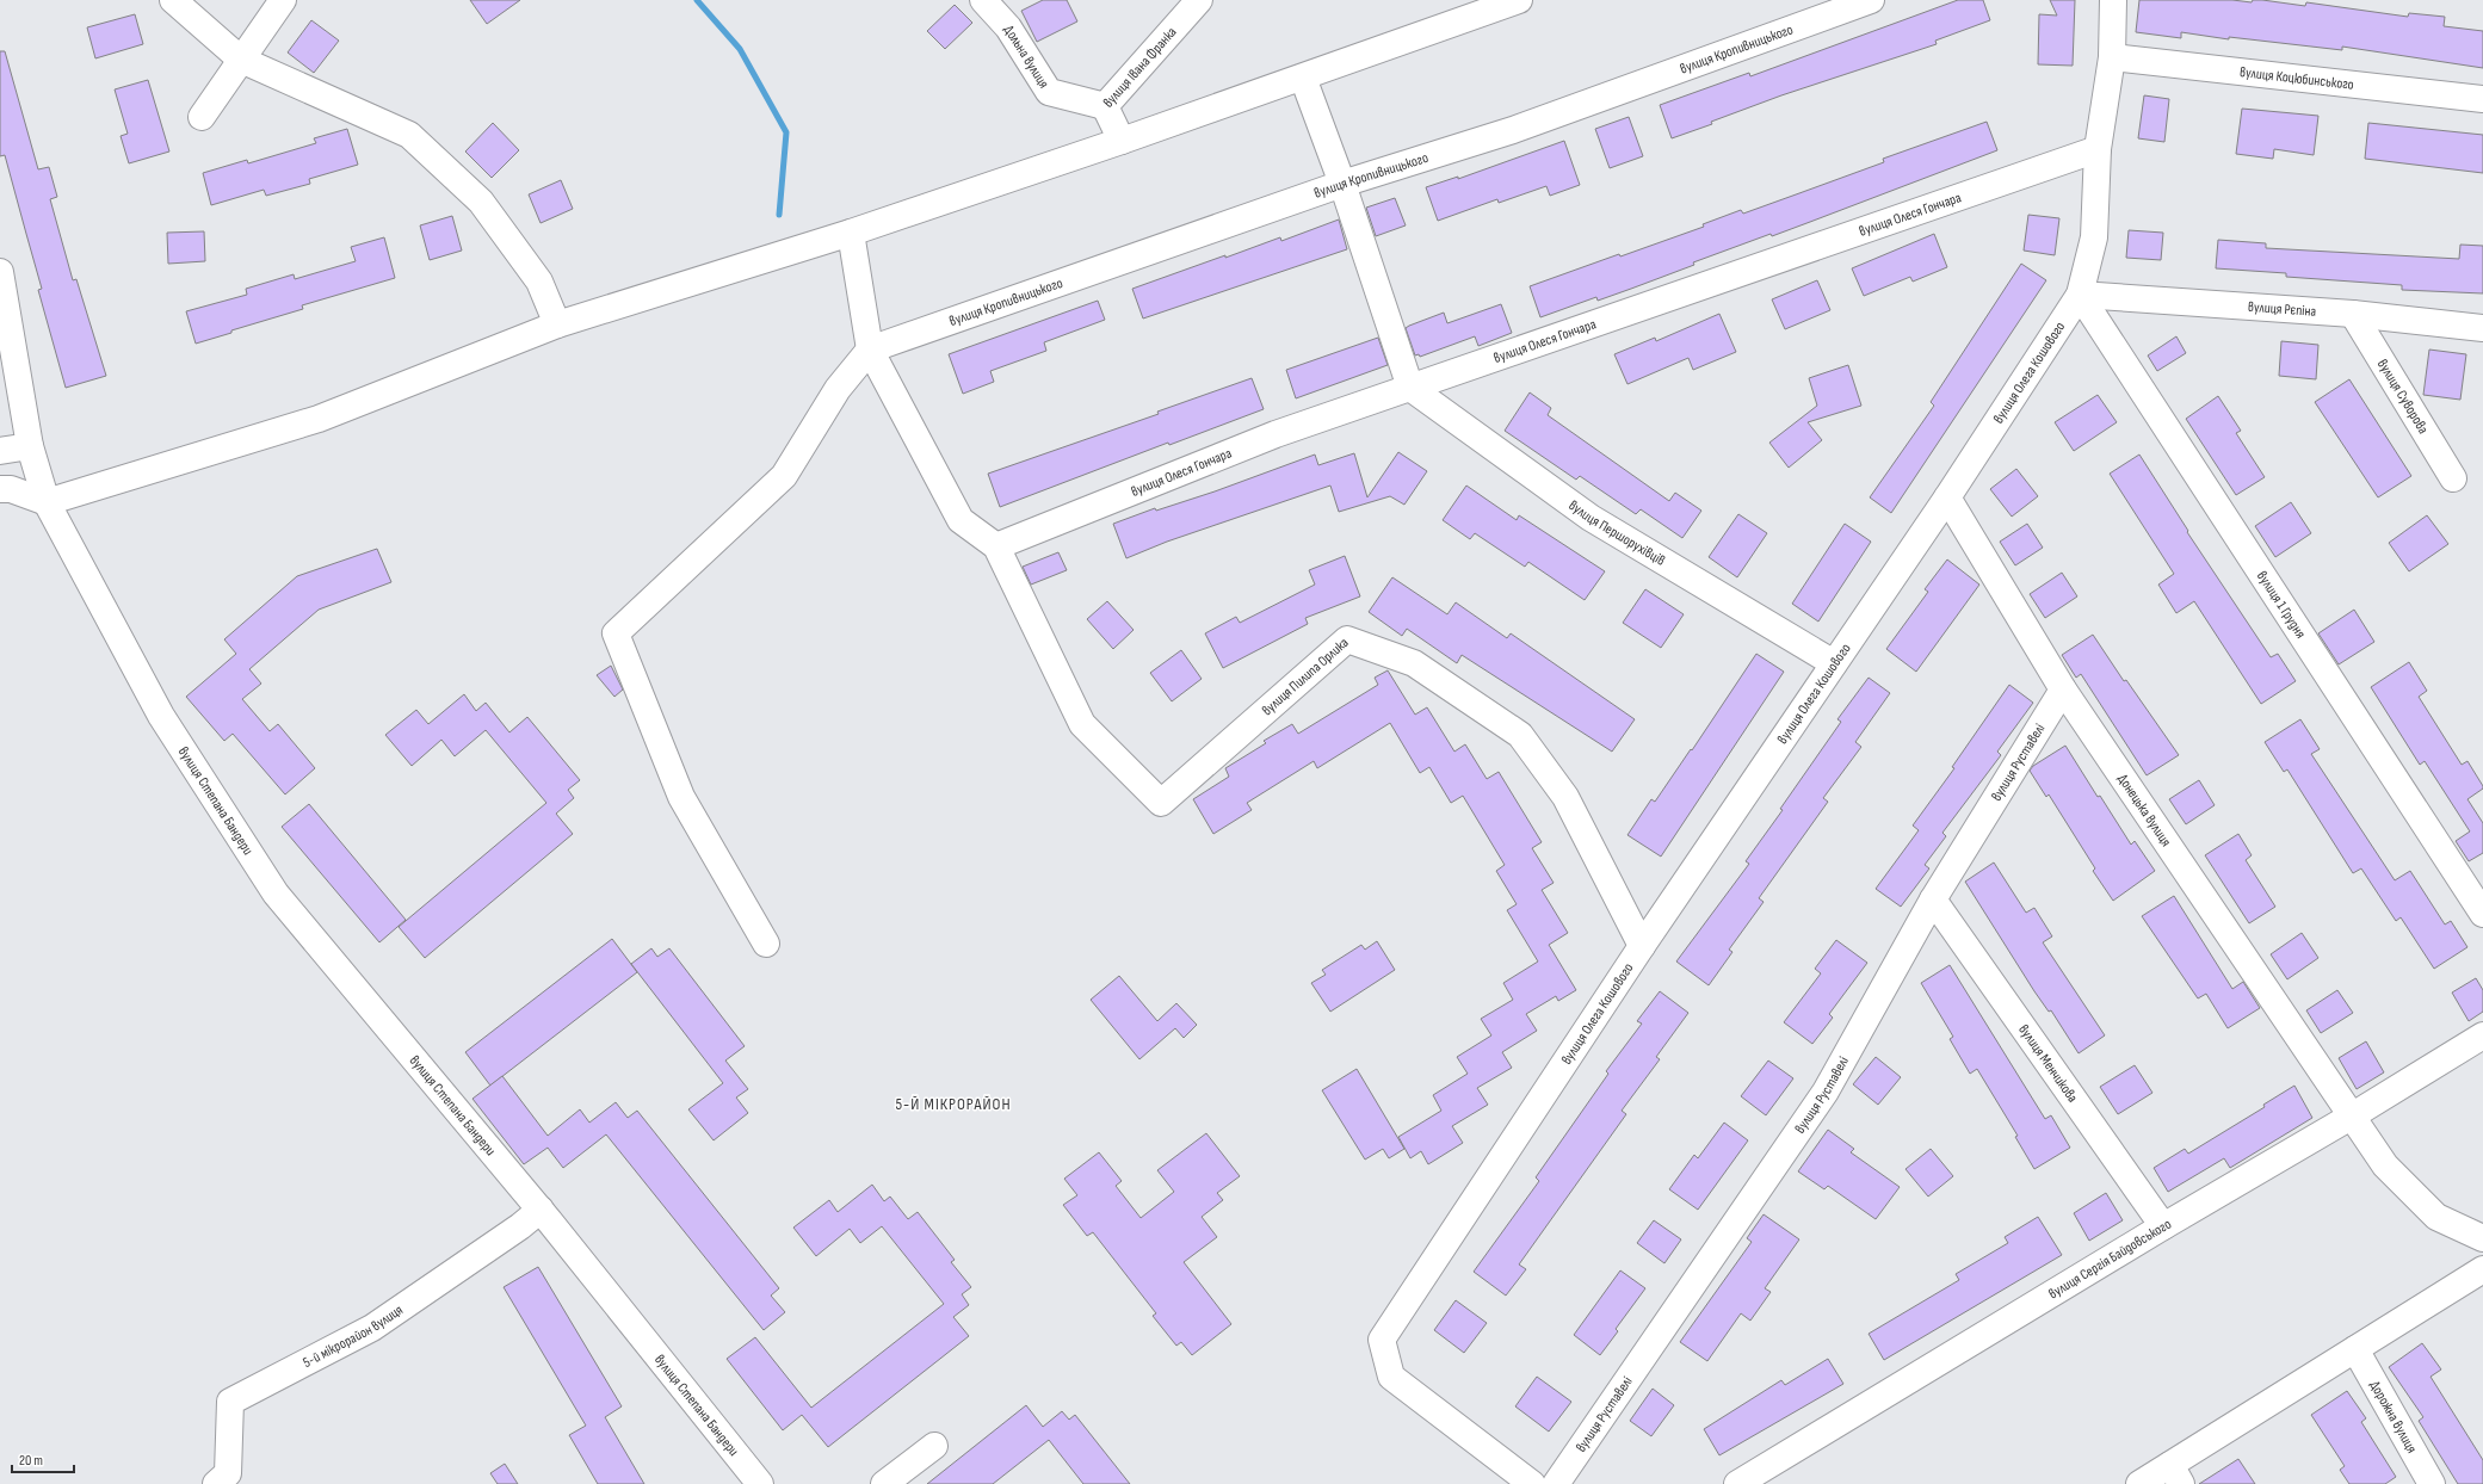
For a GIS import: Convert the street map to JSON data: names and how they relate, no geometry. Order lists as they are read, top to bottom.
{
  "streets": {
    "street": [
      "вулиця Кропивницького",
      "Дольна вулиця",
      "вулиця Івана Франка",
      "вулиця Коцюбинського",
      "вулиця Олеся Гончара",
      "вулиця Рєпіна",
      "вулиця Олега Кошового",
      "вулиця Суворова",
      "вулиця Першорухівців",
      "вулиця 1 Грудня",
      "вулиця Пилипа Орлика",
      "вулиця Руставелі",
      "вулиця Степана Бандери",
      "Донецька вулиця",
      "вулиця Менчикова",
      "вулиця Сергія Байдовського",
      "5-й мікрорайон вулиця",
      "Дорожна вулиця"
    ]
  },
  "crossings": [
    ["Дольна вулиця", "вулиця Івана Франка"],
    ["вулиця Коцюбинського", "вулиця Олега Кошового"],
    ["вулиця Олеся Гончара", "вулиця Олега Кошового"],
    ["вулиця Олеся Гончара", "вулиця Першорухівців"],
    ["вулиця Олеся Гончара", "вулиця Пилипа Орлика"],
    ["вулиця Рєпіна", "вулиця Олега Кошового"],
    ["вулиця Рєпіна", "вулиця Суворова"],
    ["вулиця Рєпіна", "вулиця 1 Грудня"],
    ["вулиця Олега Кошового", "вулиця Першорухівців"],
    ["вулиця Олега Кошового", "вулиця 1 Грудня"],
    ["вулиця Олега Кошового", "вулиця Пилипа Орлика"],
    ["вулиця Олега Кошового", "Донецька вулиця"],
    ["вулиця Руставелі", "Донецька вулиця"],
    ["вулиця Руставелі", "вулиця Менчикова"],
    ["вулиця Степана Бандери", "5-й мікрорайон вулиця"],
    ["Донецька вулиця", "вулиця Сергія Байдовського"],
    ["вулиця Менчикова", "вулиця Сергія Байдовського"]
  ],
  "districts": ["5-Й МІКРОРАЙОН"],
  "scale_bar": "20 m"
}
